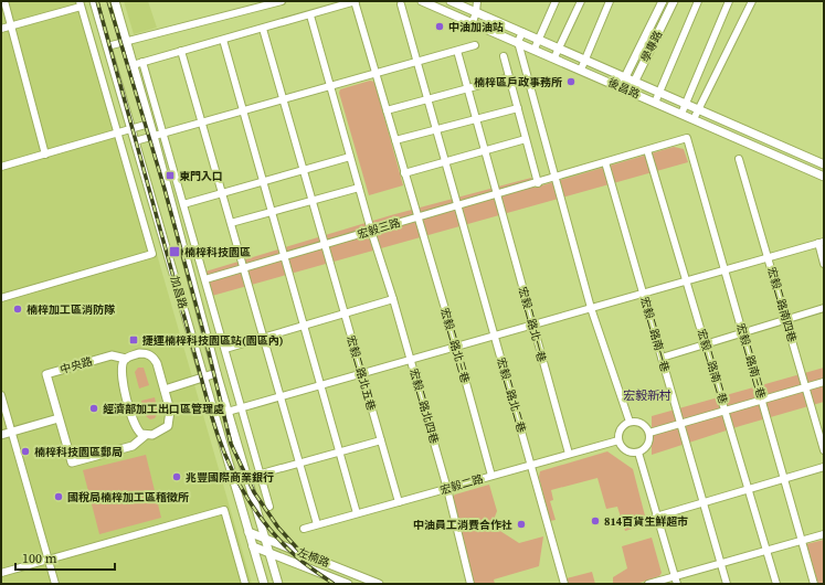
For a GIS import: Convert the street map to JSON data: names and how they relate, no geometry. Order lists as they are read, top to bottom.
{
  "streets": {
    "street": [
      "學專路",
      "後昌路",
      "宏毅三路",
      "加昌路",
      "宏毅二路南四巷",
      "宏毅二路北一巷",
      "宏毅二路南一巷",
      "宏毅二路北三巷",
      "宏毅二路南三巷",
      "中央路",
      "宏毅二路南二巷",
      "宏毅二路北五巷",
      "宏毅二路北二巷",
      "宏毅二路北四巷",
      "宏毅二路",
      "左楠路"
    ]
  },
  "crossings": [
    ["學專路", "後昌路"],
    ["宏毅三路", "宏毅二路北一巷"],
    ["宏毅三路", "宏毅二路南一巷"],
    ["宏毅三路", "宏毅二路北三巷"],
    ["宏毅三路", "宏毅二路南三巷"],
    ["宏毅三路", "宏毅二路南二巷"],
    ["宏毅三路", "宏毅二路北五巷"],
    ["宏毅三路", "宏毅二路北二巷"],
    ["宏毅三路", "宏毅二路北四巷"],
    ["加昌路", "左楠路"],
    ["宏毅二路北一巷", "宏毅二路"],
    ["宏毅二路北三巷", "宏毅二路"],
    ["宏毅二路北五巷", "宏毅二路"],
    ["宏毅二路北二巷", "宏毅二路"],
    ["宏毅二路北四巷", "宏毅二路"]
  ],
  "districts": ["宏毅新村"],
  "places": {
    "other": [
      "中油加油站",
      "楠梓區戶政事務所",
      "楠梓加工區消防隊",
      "經濟部加工出口區管理處",
      "楠梓科技園區郵局",
      "兆豐國際商業銀行",
      "國稅局楠梓加工區稽徵所",
      "814百貨生鮮超市",
      "中油員工消費合作社"
    ],
    "transit": ["東門入口", "楠梓科技園區", "捷運楠梓科技園區站(園區內)"]
  },
  "scale_bar": "100 m"
}
